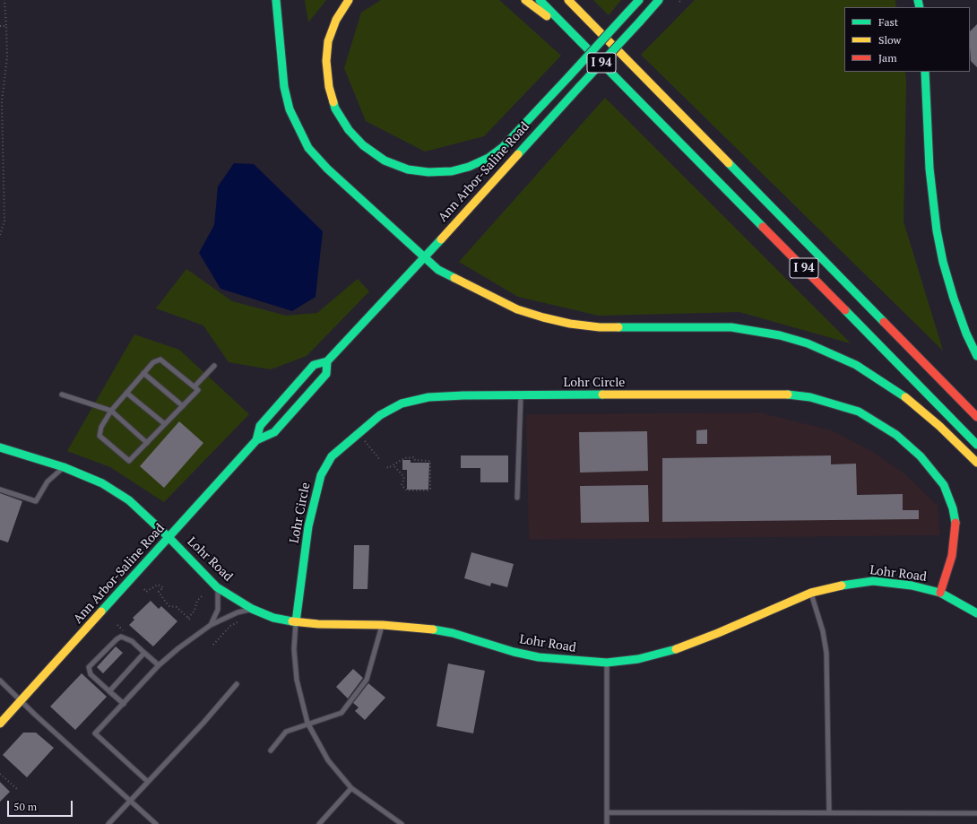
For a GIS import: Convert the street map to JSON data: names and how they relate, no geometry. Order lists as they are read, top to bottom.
{
  "streets": {
    "main road": [
      "I 94",
      "Ann Arbor-Saline Road",
      "Lohr Circle",
      "Lohr Road"
    ]
  },
  "crossings": [
    ["Ann Arbor-Saline Road", "Lohr Road"],
    ["Lohr Circle", "Lohr Road"]
  ],
  "legend": ["Fast", "Slow", "Jam"],
  "scale_bar": "50 m"
}
